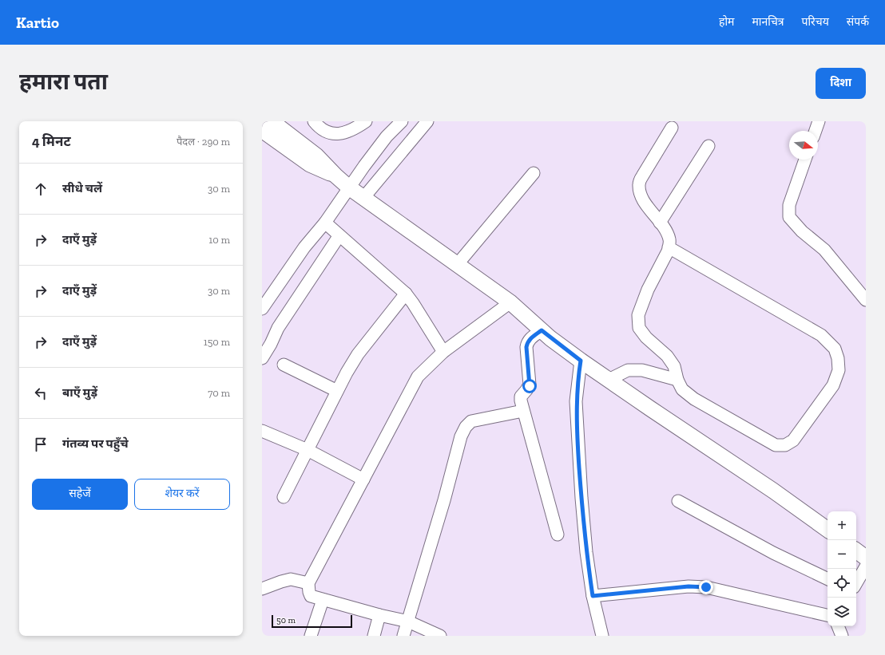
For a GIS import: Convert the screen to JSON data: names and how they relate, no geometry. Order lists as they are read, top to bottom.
{
  "scale_bar": "50 m",
  "north": "right",
  "page": {
    "header": "Kartio",
    "nav": [
      "होम",
      "मानचित्र",
      "परिचय",
      "संपर्क"
    ],
    "buttons": [
      "दिशा",
      ["सहेजें", "शेयर करें"]
    ],
    "title": "हमारा पता",
    "heading": ["4 मिनट", "पैदल · 290 m"],
    "list": [
      ["सीधे चलें", "30 m"],
      ["दाएँ मुड़ें", "10 m"],
      ["दाएँ मुड़ें", "30 m"],
      ["दाएँ मुड़ें", "150 m"],
      ["बाएँ मुड़ें", "70 m"],
      "गंतव्य पर पहुँचे"
    ],
    "map_buttons": ["+", "−"],
    "scale": "50 m"
  }
}
